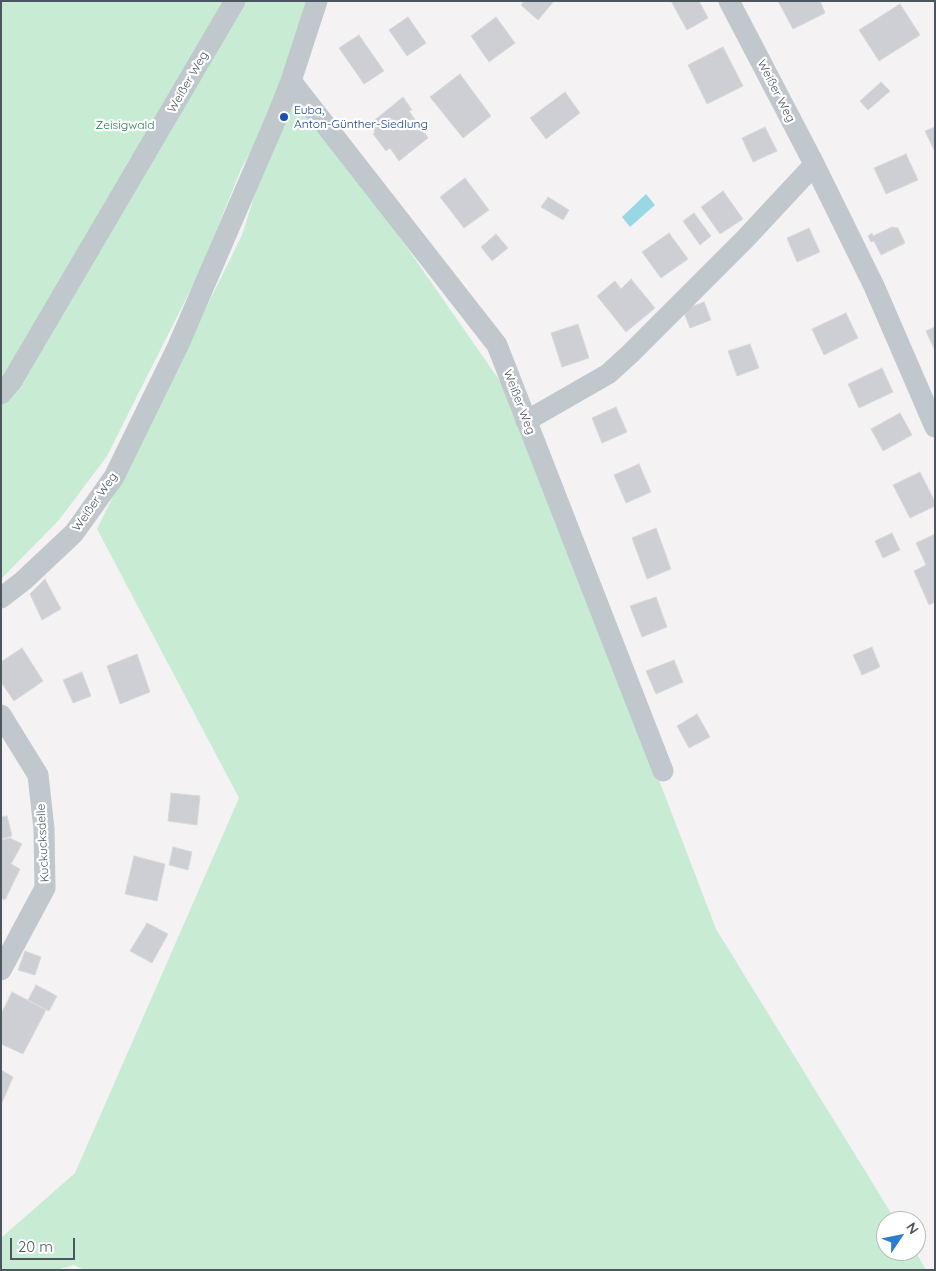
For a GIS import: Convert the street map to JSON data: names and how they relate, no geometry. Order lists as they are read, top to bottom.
{
  "streets": {
    "street": ["Weißer Weg", "Kuckucksdelle"]
  },
  "parks": ["Zeisigwald"],
  "places": ["Euba, Anton-Günther-Siedlung"],
  "scale_bar": "20 m",
  "north": "top right"
}
